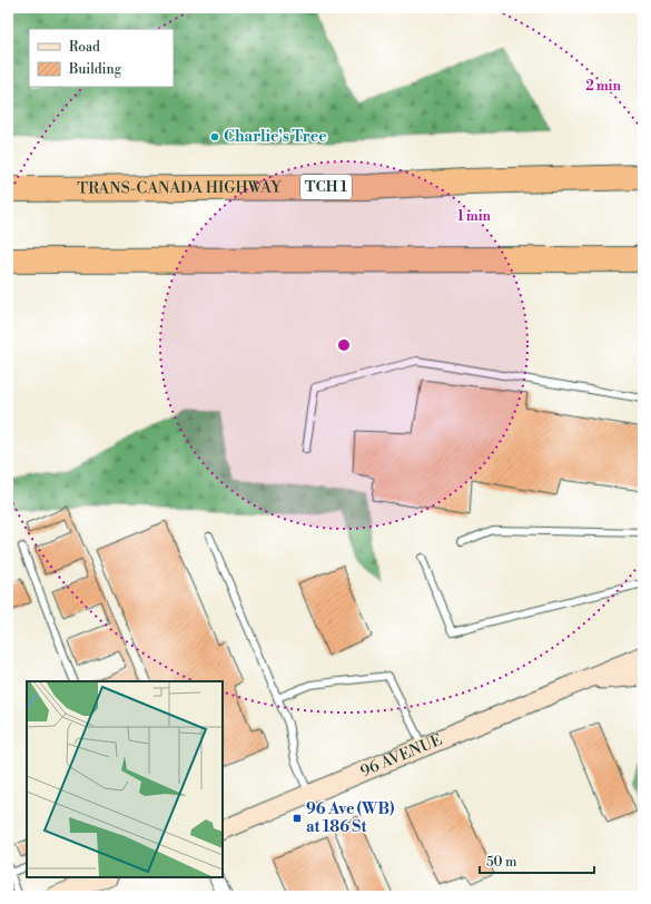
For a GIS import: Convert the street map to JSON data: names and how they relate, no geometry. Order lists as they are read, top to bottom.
{
  "streets": {
    "highway": ["TCH 1", "TRANS-CANADA HIGHWAY"],
    "main road": ["96 AVENUE"]
  },
  "places": {
    "other": ["Charlie's Tree"],
    "transit": ["96 Ave (WB) at 186 St"]
  },
  "legend": ["Road", "Building"],
  "scale_bar": "50 m",
  "rings": ["2 min", "1 min"]
}
